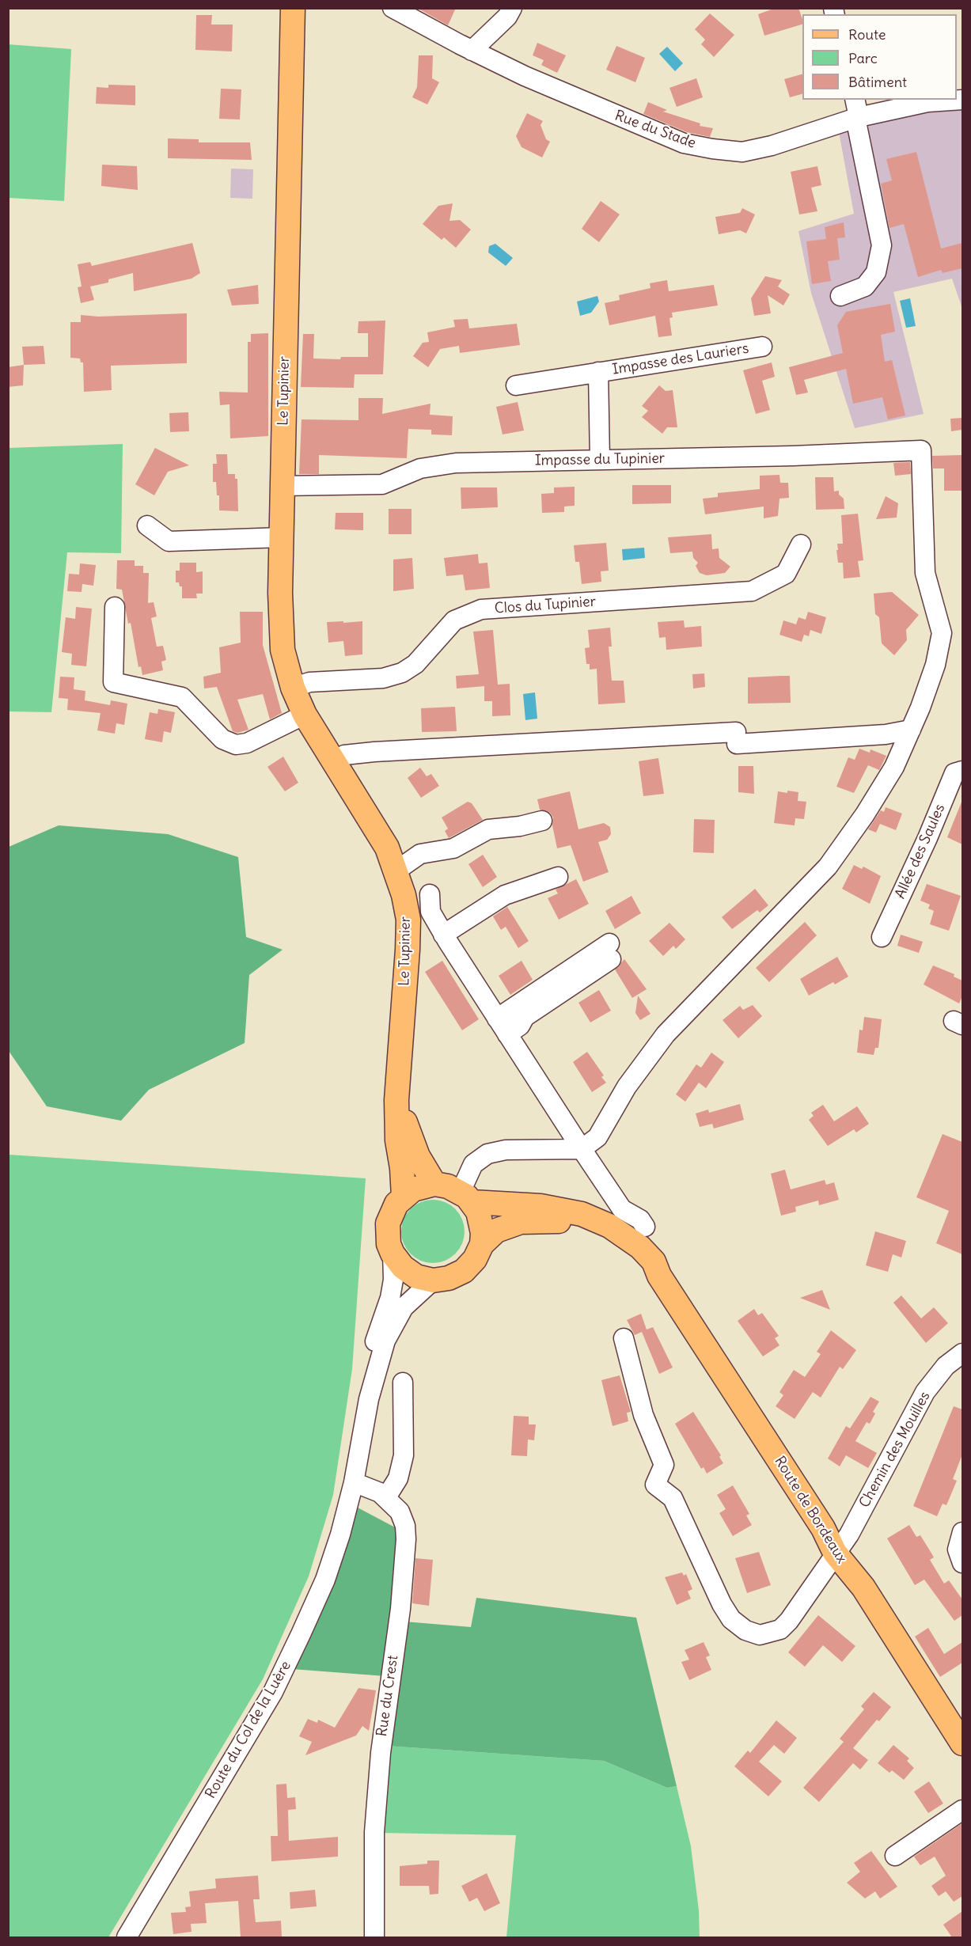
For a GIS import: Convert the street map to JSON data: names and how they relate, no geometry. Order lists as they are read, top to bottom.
{
  "streets": {
    "main road": ["Le Tupinier", "Route de Bordeaux"],
    "street": [
      "Rue du Stade",
      "Impasse des Lauriers",
      "Impasse du Tupinier",
      "Clos du Tupinier",
      "Allée des Saules",
      "Chemin des Mouilles",
      "Rue du Crest",
      "Route du Col de la Luère"
    ]
  },
  "crossings": [
    ["Impasse des Lauriers", "Impasse du Tupinier"],
    ["Le Tupinier", "Impasse du Tupinier"],
    ["Le Tupinier", "Clos du Tupinier"],
    ["Le Tupinier", "Route de Bordeaux"],
    ["Le Tupinier", "Route du Col de la Luère"],
    ["Chemin des Mouilles", "Route de Bordeaux"],
    ["Route de Bordeaux", "Route du Col de la Luère"],
    ["Rue du Crest", "Route du Col de la Luère"]
  ],
  "legend": ["Route", "Parc", "Bâtiment"]
}
